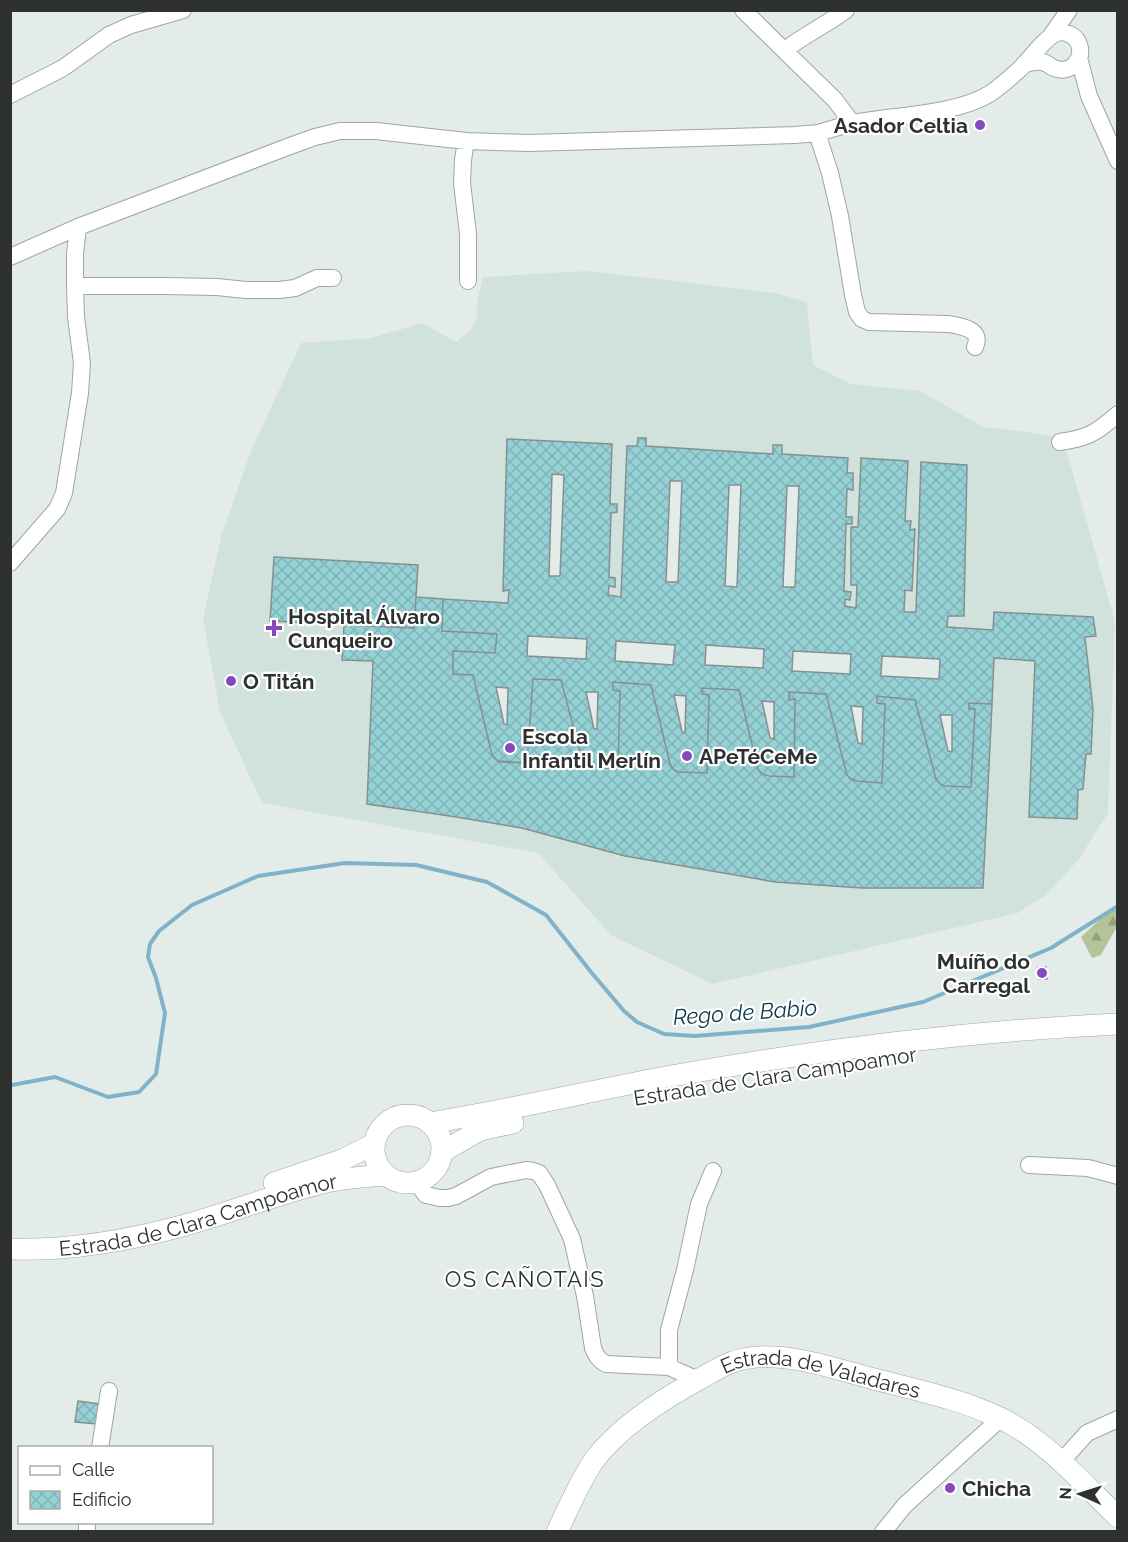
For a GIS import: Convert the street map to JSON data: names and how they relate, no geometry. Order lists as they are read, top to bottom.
{
  "streets": {
    "main road": ["Estrada de Clara Campoamor", "Estrada de Valadares"]
  },
  "districts": ["OS CAÑOTAIS"],
  "water": ["Rego de Babio"],
  "places": {
    "other": [
      "Asador Celtia",
      "O Titán",
      "Escola Infantil Merlín",
      "APeTéCeMe",
      "Muíño do Carregal",
      "Chicha"
    ],
    "health": ["Hospital Álvaro Cunqueiro"]
  },
  "legend": ["Calle", "Edificio"],
  "north": "left"
}
